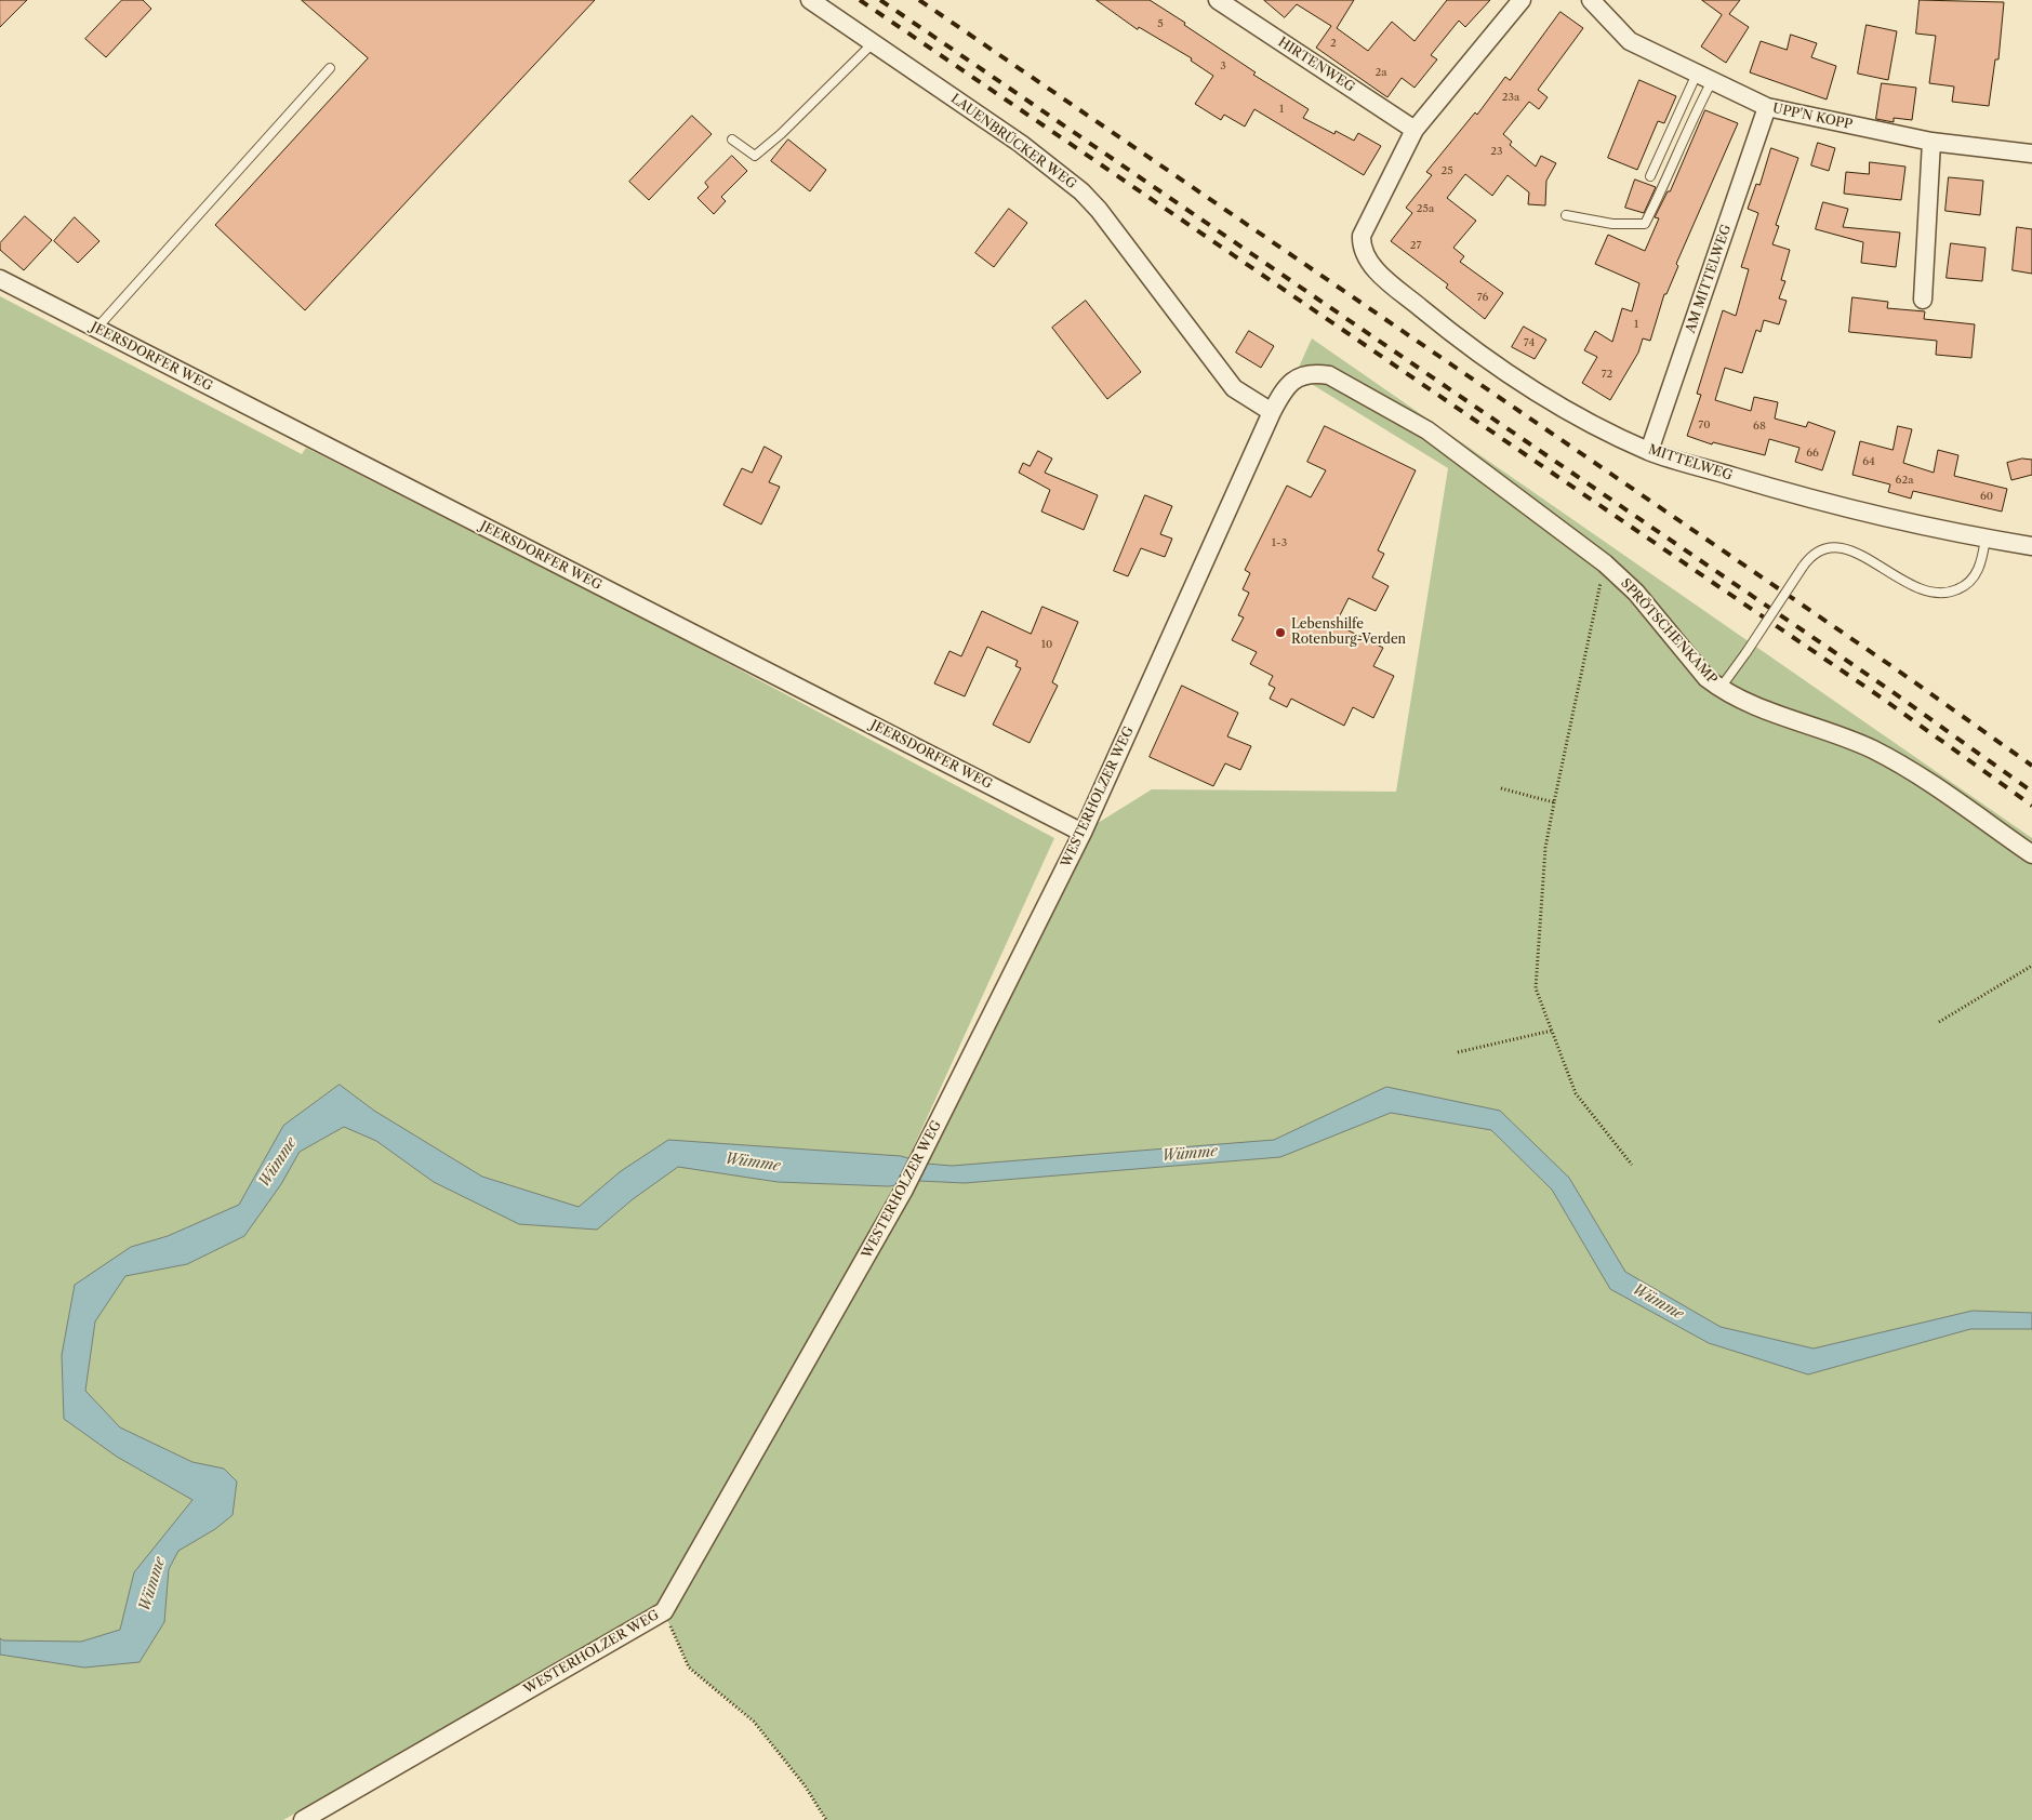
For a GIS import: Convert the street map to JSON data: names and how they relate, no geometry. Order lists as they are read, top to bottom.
{
  "streets": {
    "street": [
      "HIRTENWEG",
      "UPP'N KOPP",
      "LAUENBRÜCKER WEG",
      "AM MITTELWEG",
      "JEERSDORFER WEG",
      "MITTELWEG",
      "SPRÖTSCHENKAMP",
      "WESTERHOLZER WEG"
    ]
  },
  "crossings": [
    ["HIRTENWEG", "MITTELWEG"],
    ["UPP'N KOPP", "AM MITTELWEG"],
    ["LAUENBRÜCKER WEG", "WESTERHOLZER WEG"],
    ["AM MITTELWEG", "MITTELWEG"],
    ["JEERSDORFER WEG", "WESTERHOLZER WEG"],
    ["SPRÖTSCHENKAMP", "WESTERHOLZER WEG"]
  ],
  "water": ["Wümme"],
  "places": ["Lebenshilfe Rotenburg-Verden"],
  "house_numbers": [
    "5",
    "2",
    "3",
    "2a",
    "23a",
    "1",
    "23",
    "25",
    "25a",
    "27",
    "76",
    "1",
    "74",
    "72",
    "70",
    "68",
    "66",
    "64",
    "62a",
    "60",
    "1-3",
    "10"
  ]
}
